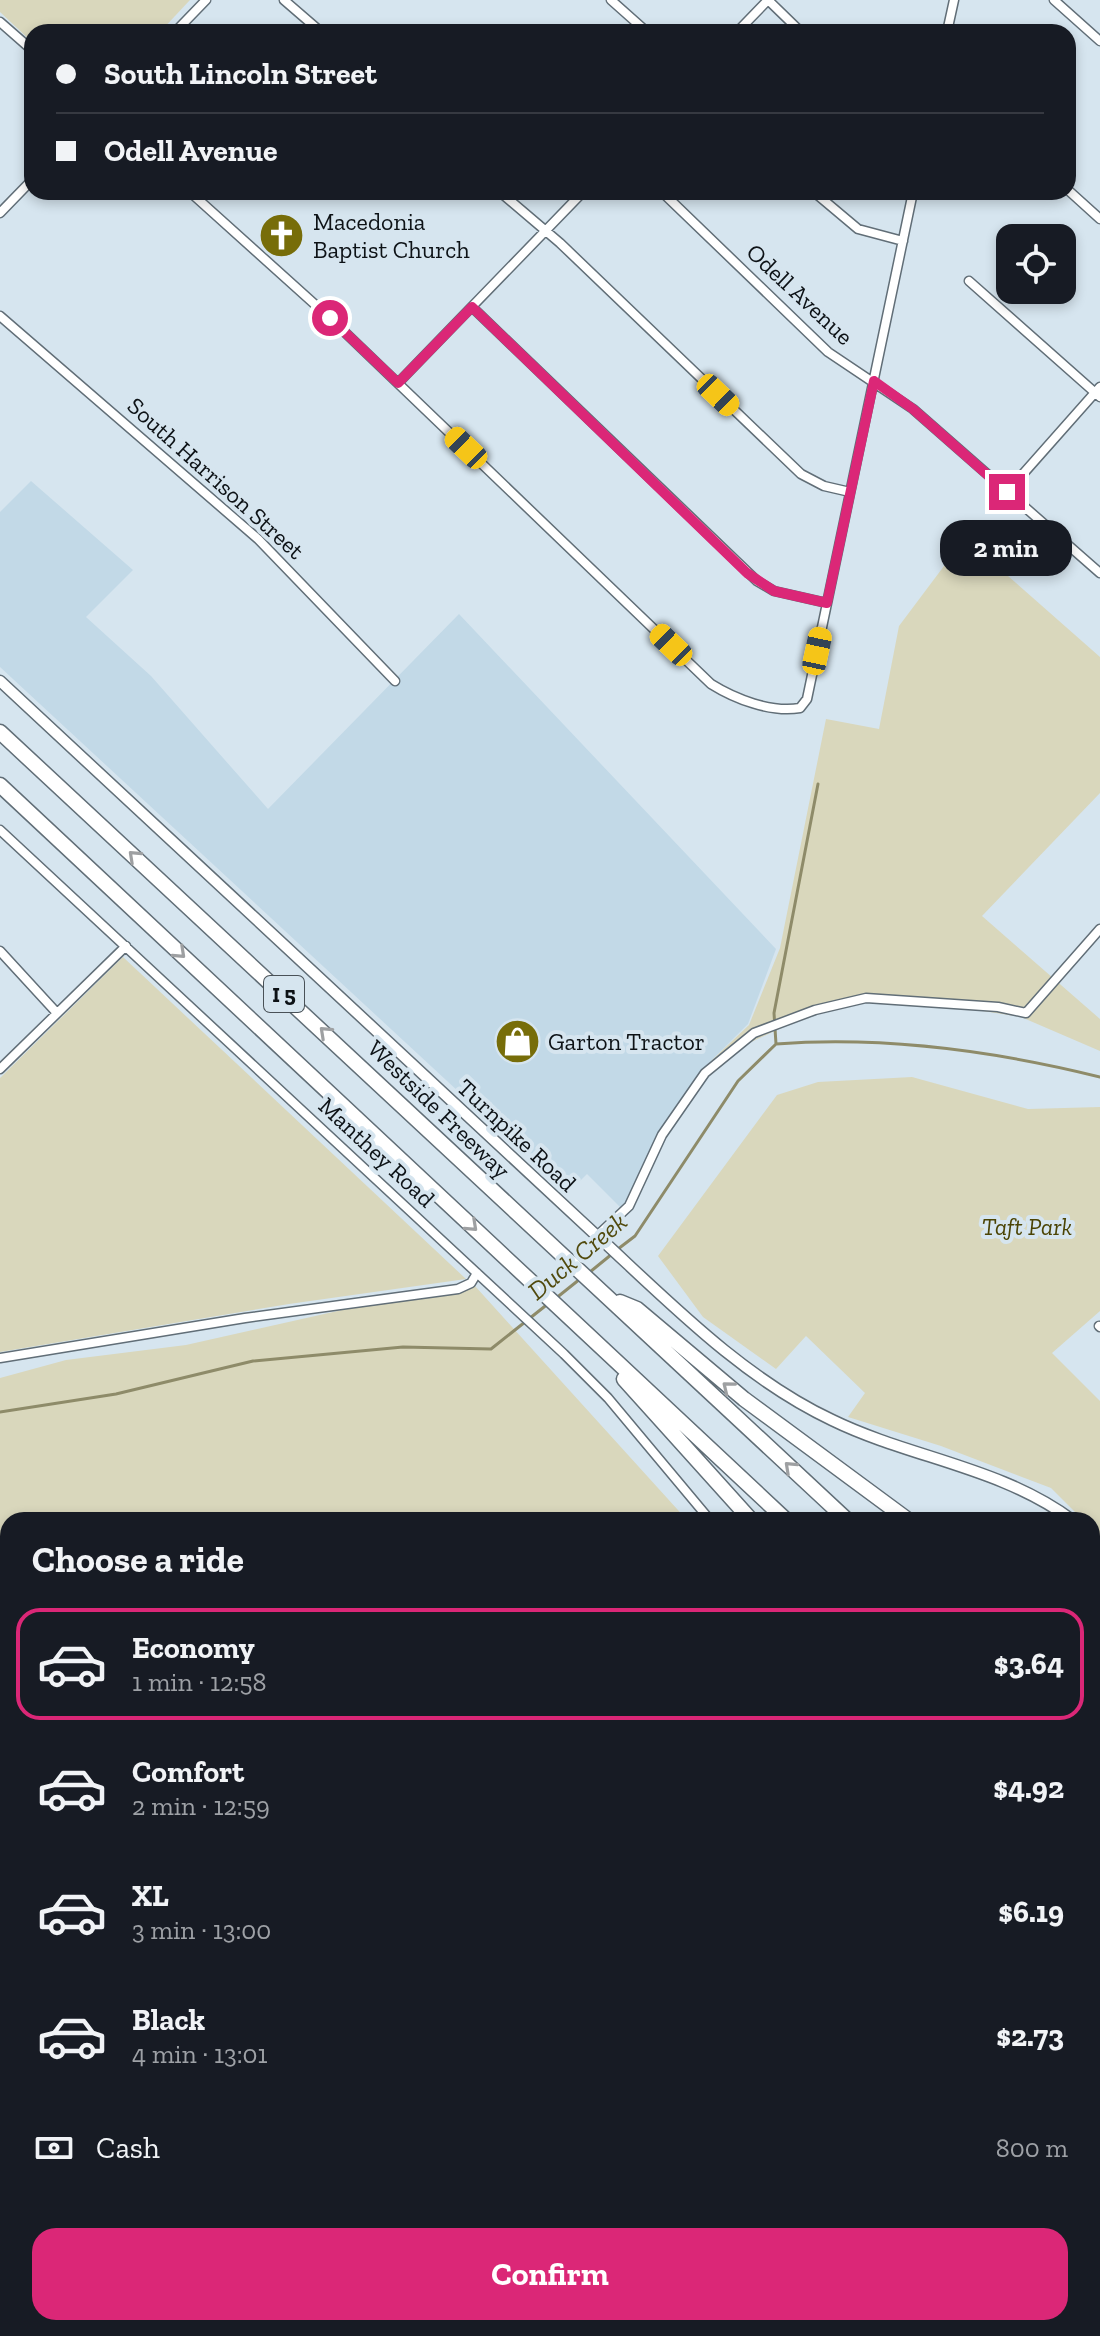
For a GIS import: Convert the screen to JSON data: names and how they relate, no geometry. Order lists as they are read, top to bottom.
{
  "streets": {
    "highway": ["I 5", "Westside Freeway"],
    "street": [
      "Odell Avenue",
      "South Harrison Street",
      "Turnpike Road",
      "Manthey Road"
    ]
  },
  "water": ["Duck Creek"],
  "parks": ["Taft Park"],
  "places": {
    "church": ["Macedonia Baptist Church"],
    "shop": ["Garton Tractor"]
  },
  "page": {
    "banner": ["South Lincoln Street", "Odell Avenue"],
    "bubble": "2 min",
    "heading": "Choose a ride",
    "list": [
      {
        "name": "Economy",
        "note": "1 min · 12:58",
        "value": "$3.64"
      },
      {
        "name": "Comfort",
        "note": "2 min · 12:59",
        "value": "$4.92"
      },
      {
        "name": "XL",
        "note": "3 min · 13:00",
        "value": "$6.19"
      },
      {
        "name": "Black",
        "note": "4 min · 13:01",
        "value": "$2.73"
      }
    ],
    "pay": ["Cash", "800 m"],
    "buttons": "Confirm"
  }
}
